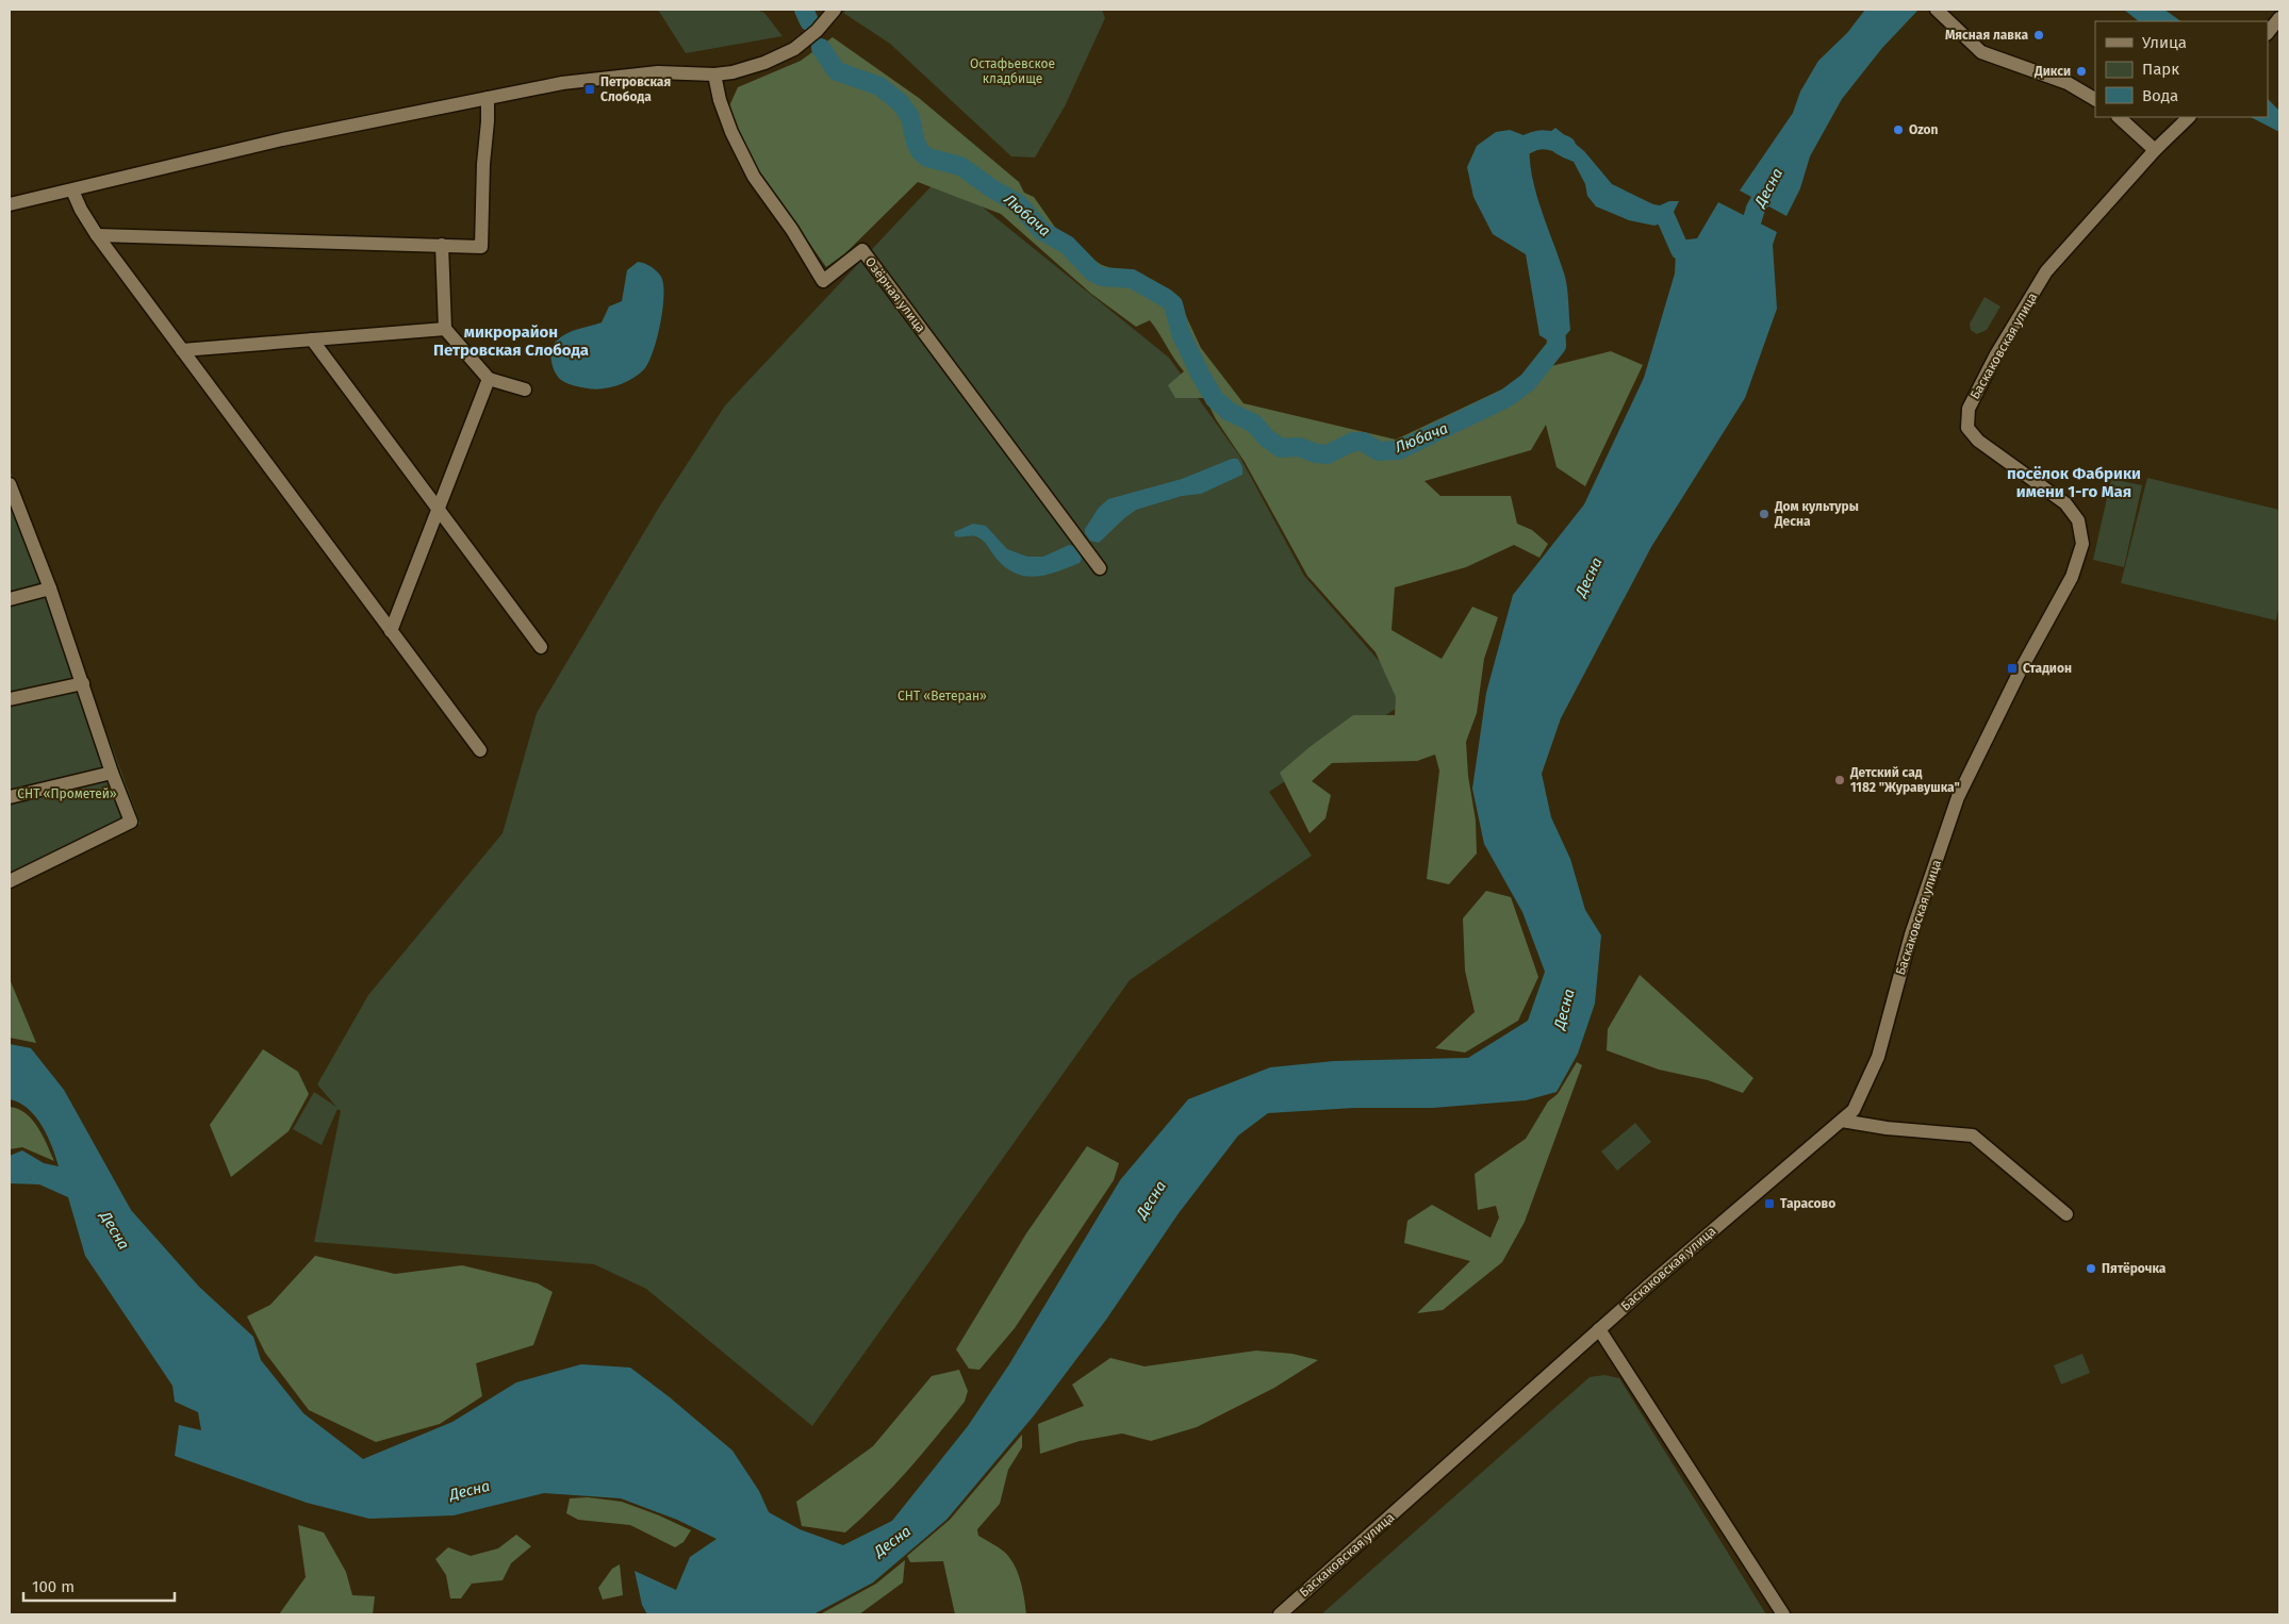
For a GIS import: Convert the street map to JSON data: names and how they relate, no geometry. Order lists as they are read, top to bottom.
{
  "streets": {
    "street": ["Озёрная улица", "Баскаковская улица"]
  },
  "districts": ["микрорайон Петровская Слобода", "посёлок Фабрики имени 1-го Мая"],
  "water": ["Десна", "Любача"],
  "parks": ["Остафьевское кладбище", "СНТ «Ветеран»", "СНТ «Прометей»"],
  "places": {
    "other": [
      "Мясная лавка",
      "Дикси",
      "Ozon",
      "Дом культуры Десна",
      "Детский сад 1182 \"Журавушка\"",
      "Пятёрочка"
    ],
    "transit": ["Петровская Слобода", "Стадион", "Тарасово"]
  },
  "legend": ["Улица", "Парк", "Вода"],
  "scale_bar": "100 m"
}
